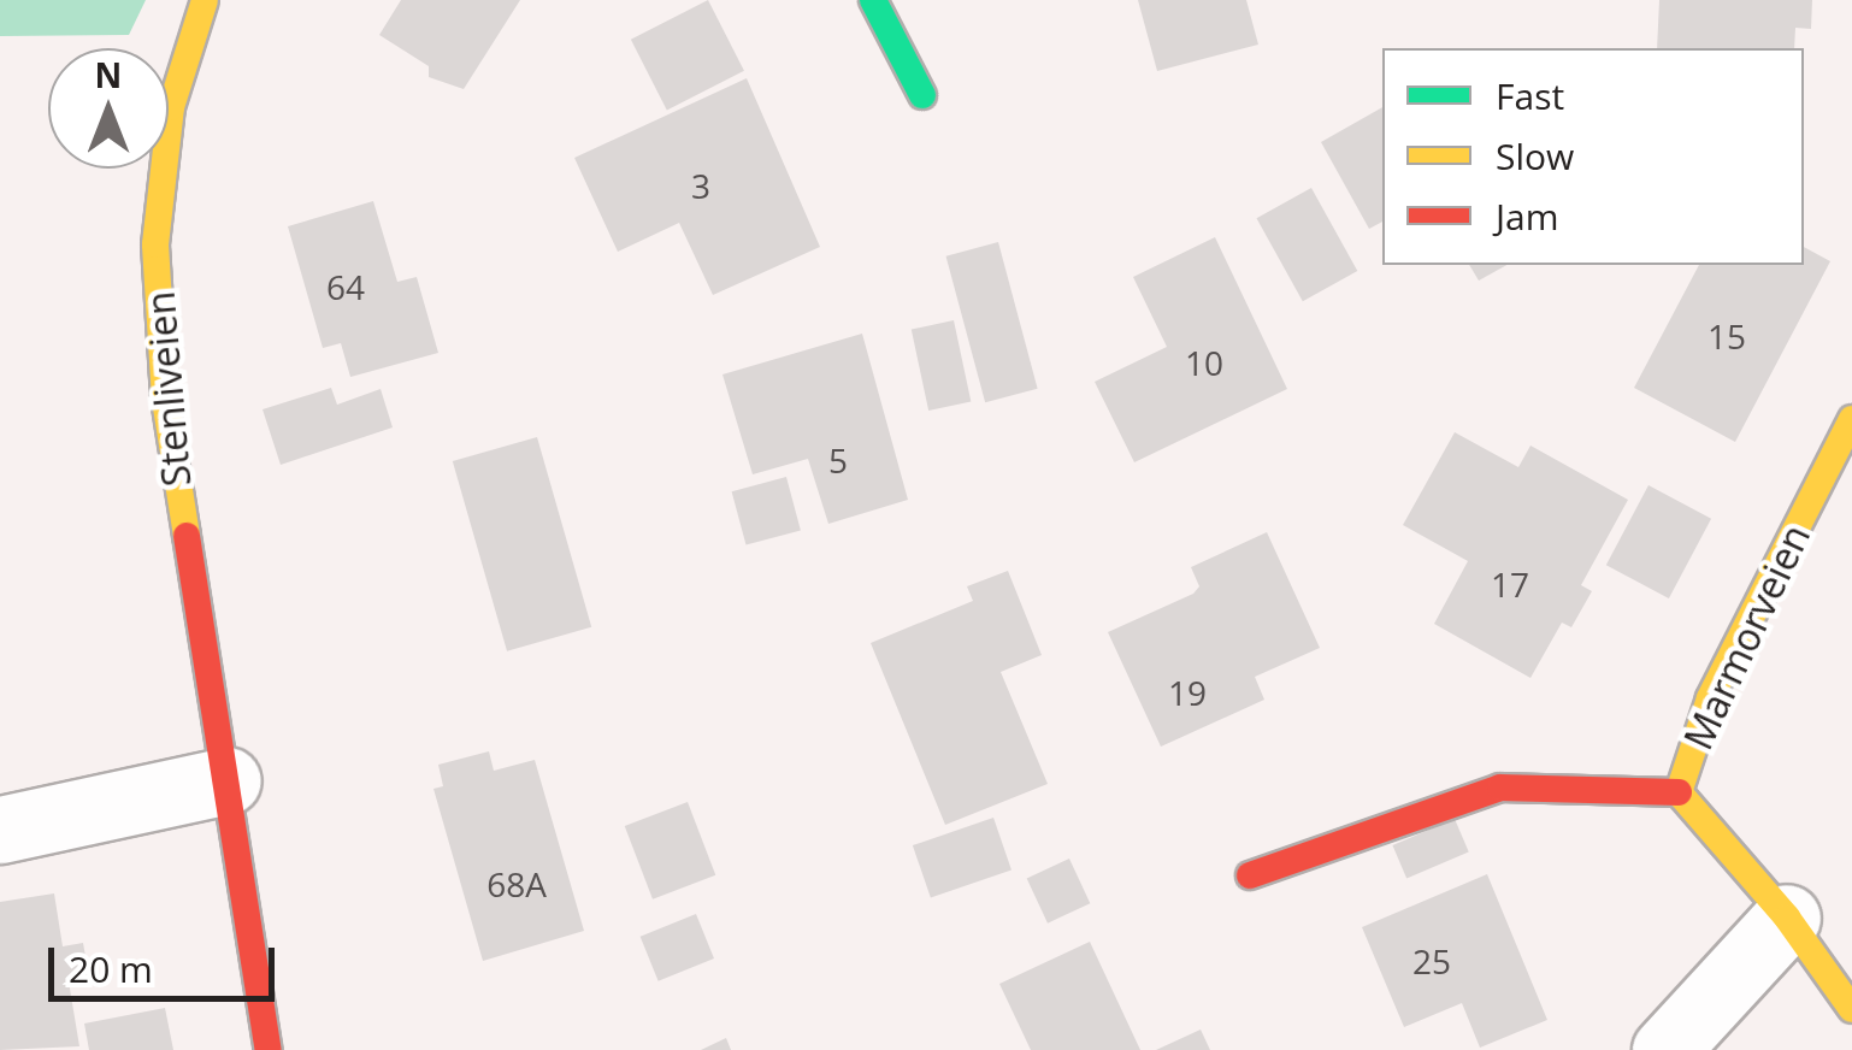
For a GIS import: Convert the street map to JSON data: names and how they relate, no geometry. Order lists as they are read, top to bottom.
{
  "streets": {
    "street": ["Stenliveien", "Marmorveien"]
  },
  "house_numbers": [
    "3",
    "64",
    "15",
    "10",
    "5",
    "17",
    "19",
    "68A",
    "25"
  ],
  "legend": ["Fast", "Slow", "Jam"],
  "scale_bar": "20 m",
  "north": "top"
}
